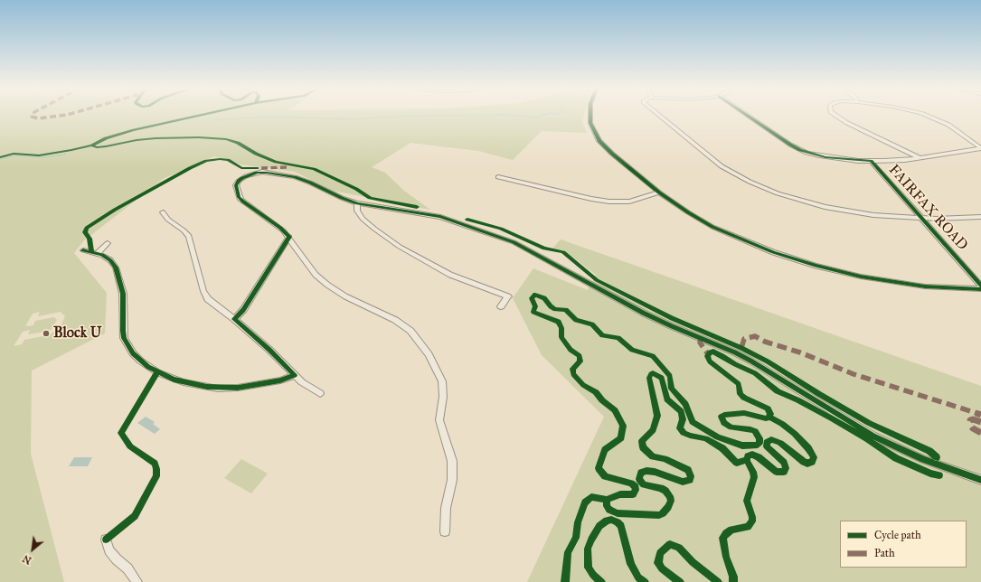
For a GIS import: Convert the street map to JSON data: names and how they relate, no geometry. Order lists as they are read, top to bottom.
{
  "streets": {
    "street": ["FAIRFAX ROAD"]
  },
  "places": ["Block U"],
  "legend": ["Cycle path", "Path"],
  "north": "bottom left"
}
